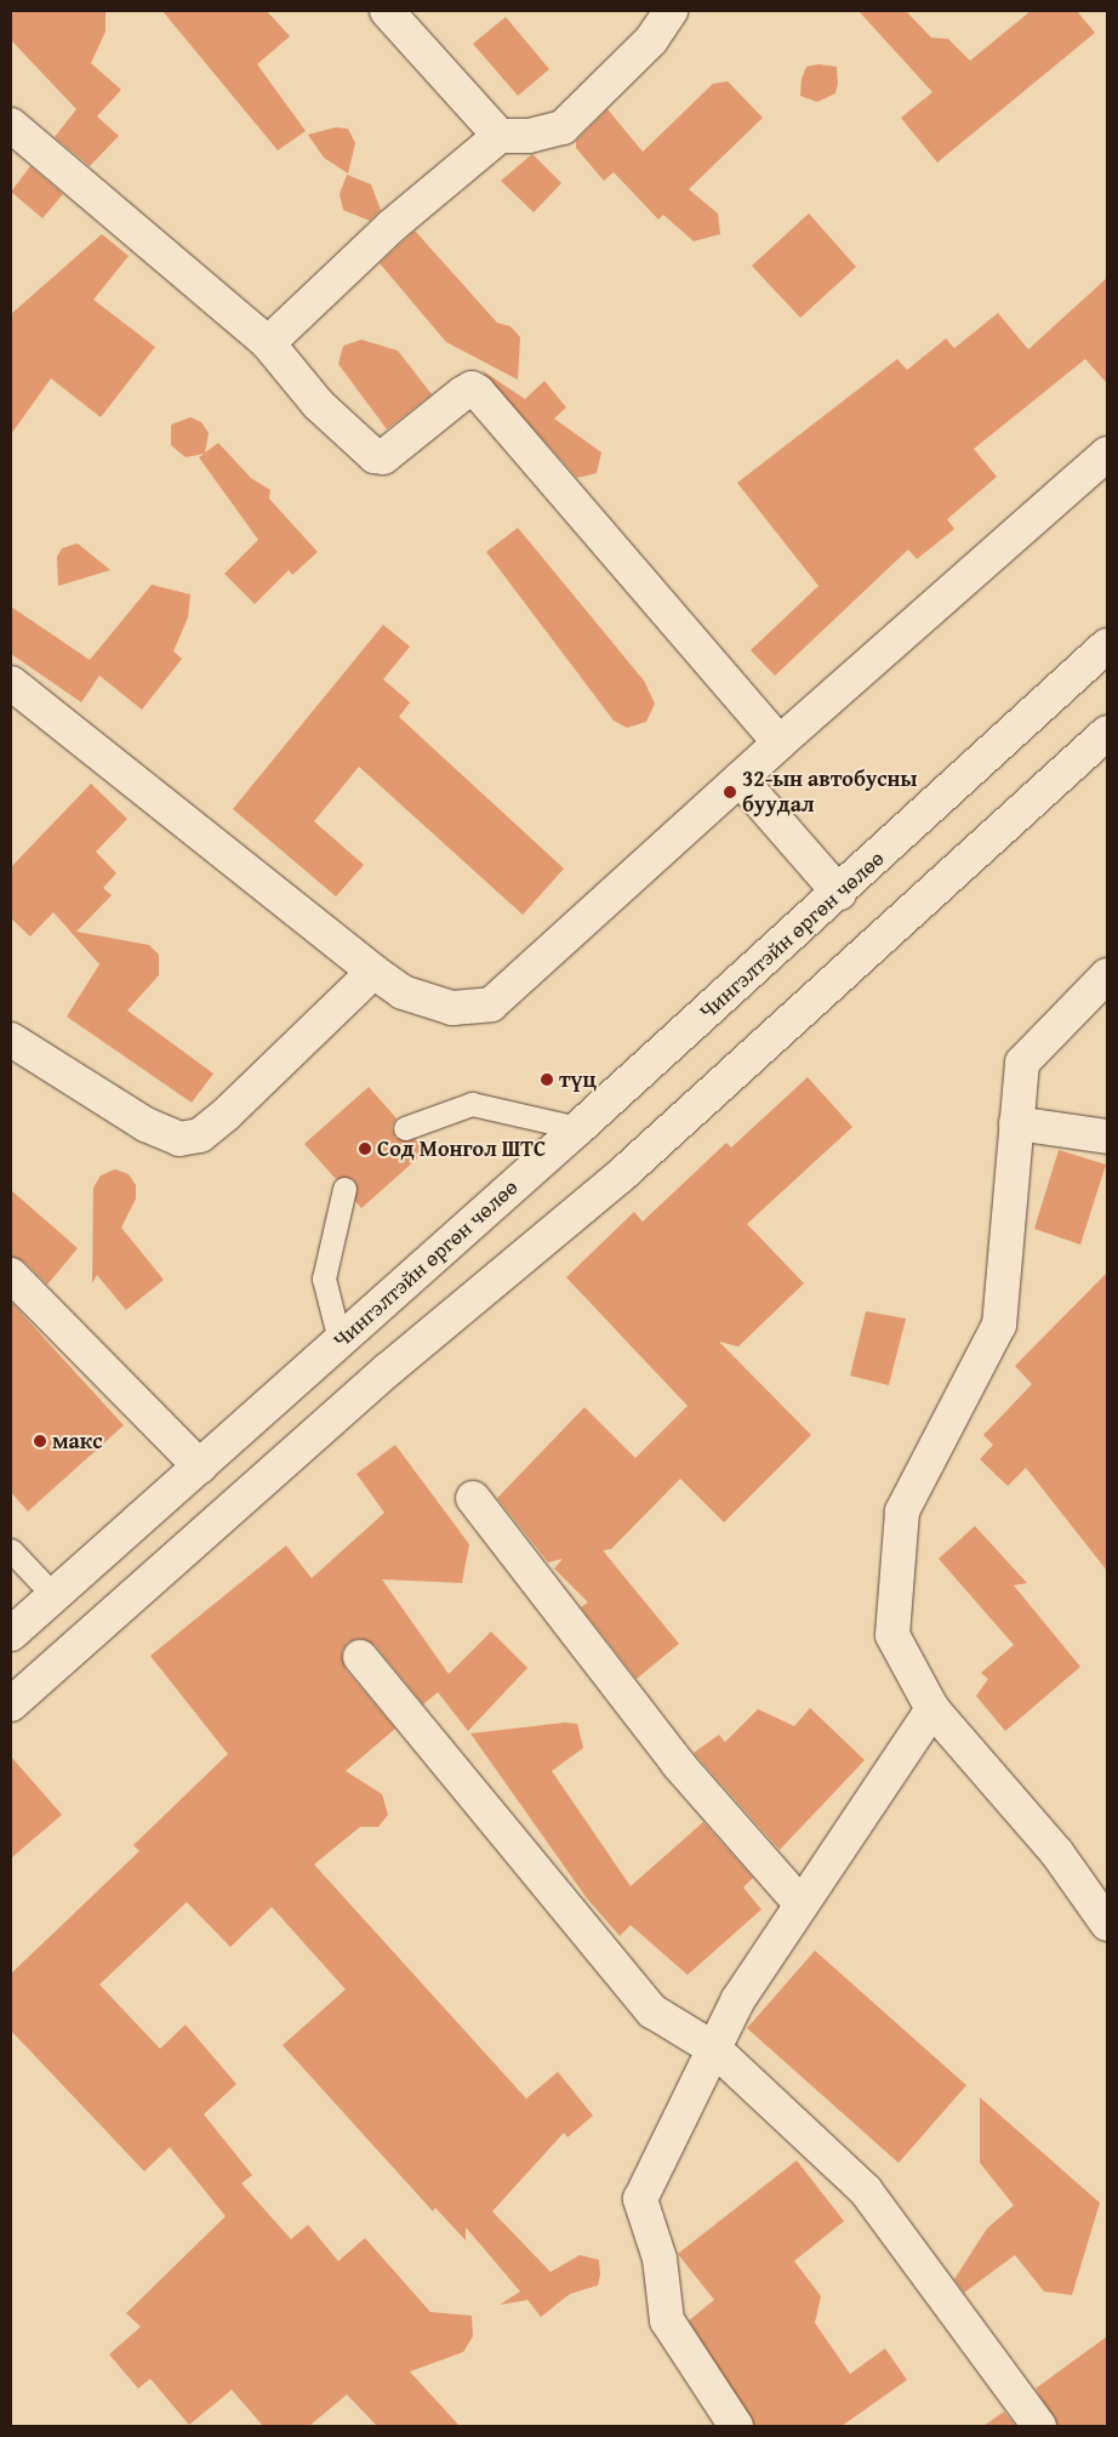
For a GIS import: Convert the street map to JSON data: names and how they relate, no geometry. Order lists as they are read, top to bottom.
{
  "streets": {
    "street": ["Чингэлтэйн өргөн чөлөө"]
  },
  "places": [
    "32-ын автобусны буудал",
    "түц",
    "Сод Монгол ШТС",
    "макс"
  ]
}
